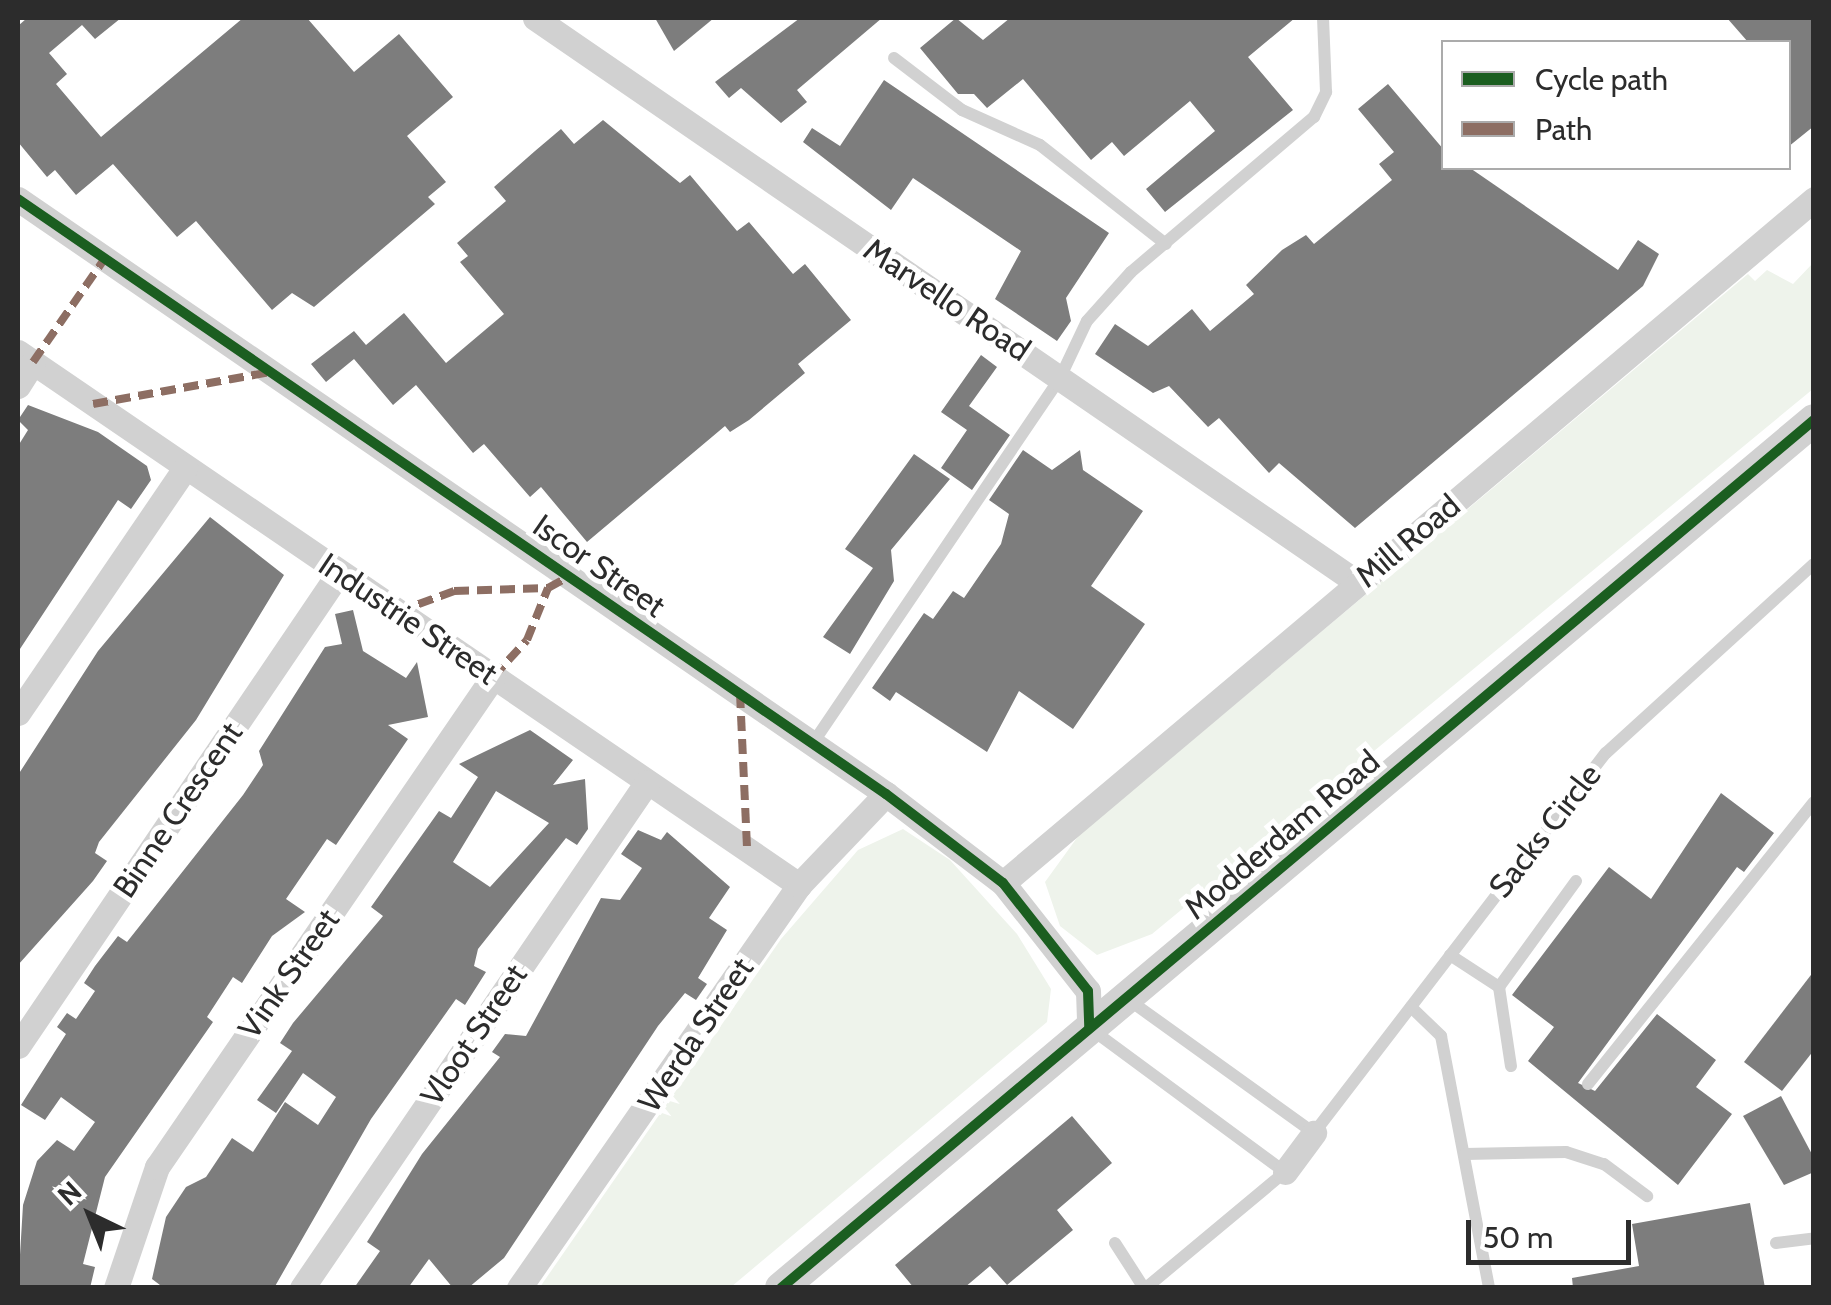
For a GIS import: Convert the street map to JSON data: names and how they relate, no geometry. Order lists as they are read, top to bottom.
{
  "streets": {
    "street": [
      "Marvello Road",
      "Mill Road",
      "Iscor Street",
      "Industrie Street",
      "Binne Crescent",
      "Sacks Circle",
      "Modderdam Road",
      "Vink Street",
      "Vloot Street",
      "Werda Street"
    ]
  },
  "crossings": [
    ["Marvello Road", "Mill Road"],
    ["Mill Road", "Iscor Street"],
    ["Iscor Street", "Werda Street"],
    ["Industrie Street", "Binne Crescent"],
    ["Industrie Street", "Vink Street"],
    ["Industrie Street", "Vloot Street"],
    ["Industrie Street", "Werda Street"]
  ],
  "legend": ["Cycle path", "Path"],
  "scale_bar": "50 m",
  "north": "top left"
}
